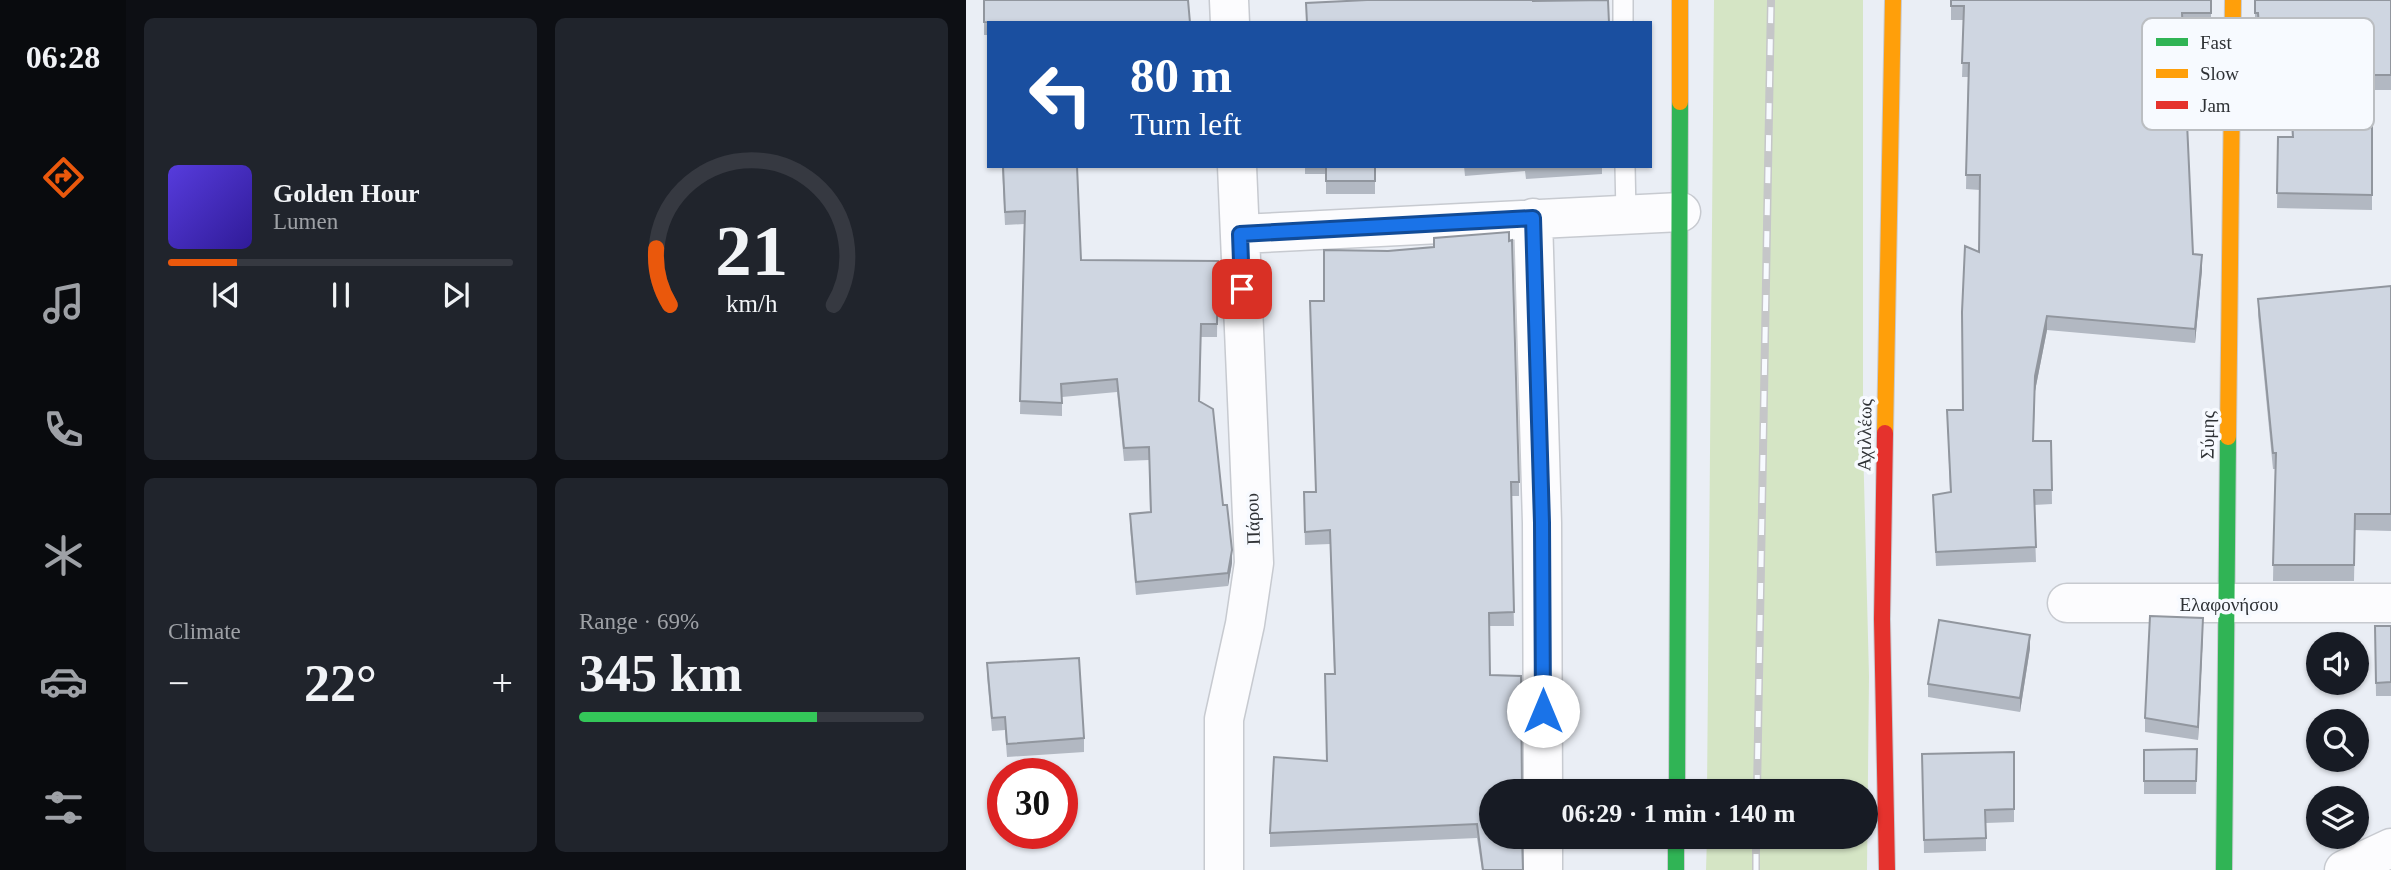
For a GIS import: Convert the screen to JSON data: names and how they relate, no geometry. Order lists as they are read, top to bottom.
{
  "streets": {
    "street": [
      "Αχιλλέως",
      "Σύμης",
      "Πάρου",
      "Ελαφονήσου"
    ]
  },
  "crossings": [
    ["Σύμης", "Ελαφονήσου"]
  ],
  "legend": ["Fast", "Slow", "Jam"],
  "page": {
    "tabs": "06:28",
    "turn": ["80 m", "Turn left"],
    "song": ["Golden Hour", "Lumen"],
    "tile": [
      "Climate",
      ["Range · 69%", "345 km"]
    ],
    "heat": ["−", "22°", "+"],
    "limit": "30",
    "trip": "06:29 · 1 min · 140 m",
    "gauge": ["21", "km/h"]
  }
}
